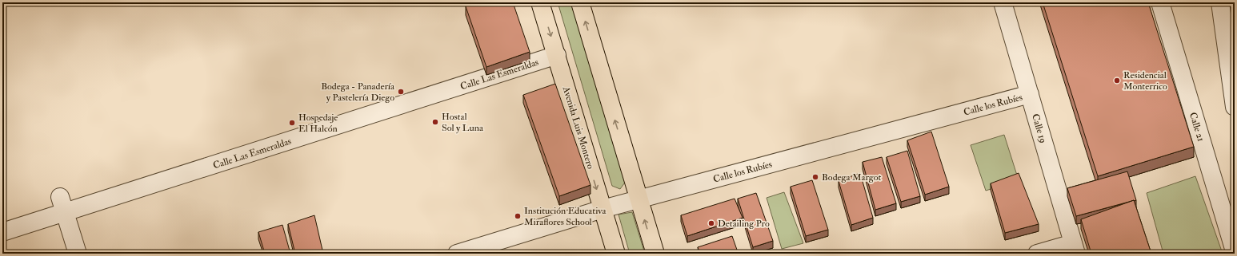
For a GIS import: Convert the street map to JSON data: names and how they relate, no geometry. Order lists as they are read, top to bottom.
{
  "streets": {
    "main road": ["Avenida Luis Montero"],
    "street": [
      "Calle Las Esmeraldas",
      "Calle los Rubíes",
      "Calle 21",
      "Calle 19"
    ]
  },
  "crossings": [
    ["Calle Las Esmeraldas", "Avenida Luis Montero"],
    ["Calle los Rubíes", "Avenida Luis Montero"],
    ["Calle los Rubíes", "Calle 19"]
  ],
  "places": [
    "Residencial Monterrico",
    "Bodega - Panadería y Pastelería Diego",
    "Hostal Sol y Luna",
    "Hospedaje El Halcón",
    "Bodega Margot",
    "Institución Educativa Miraflores School",
    "Detailing Pro"
  ]
}
